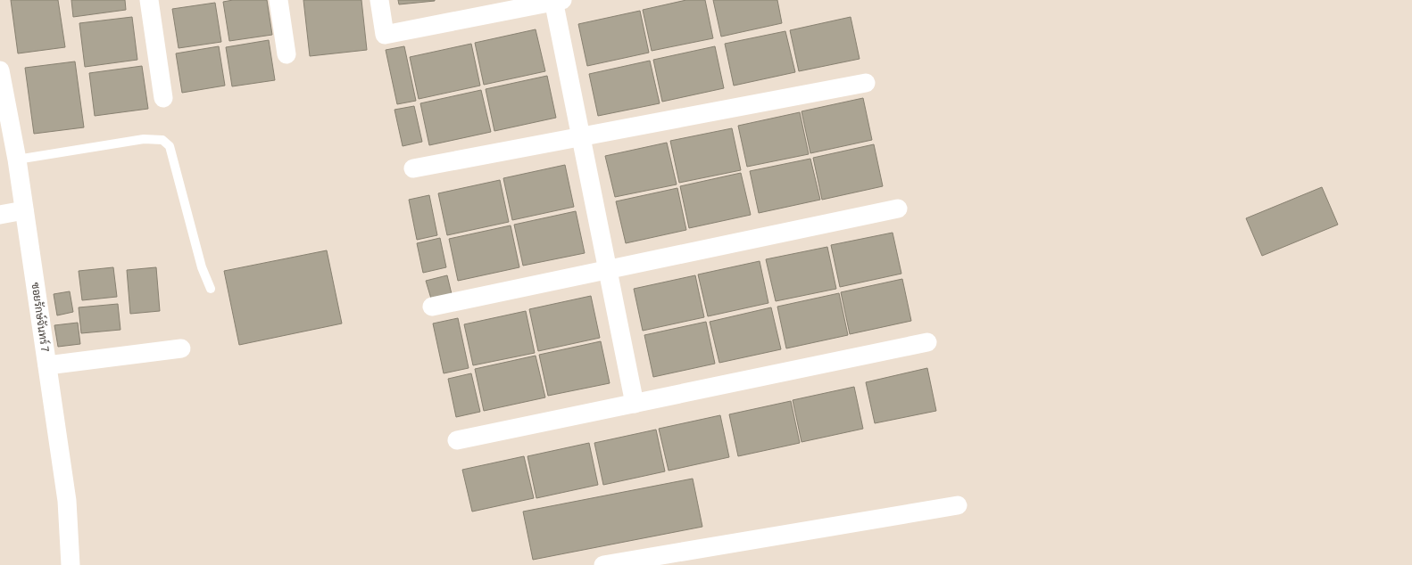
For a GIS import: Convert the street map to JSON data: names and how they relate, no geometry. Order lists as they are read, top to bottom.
{
  "streets": {
    "street": ["ซอยรักษ์จันทร์ 7"]
  }
}
